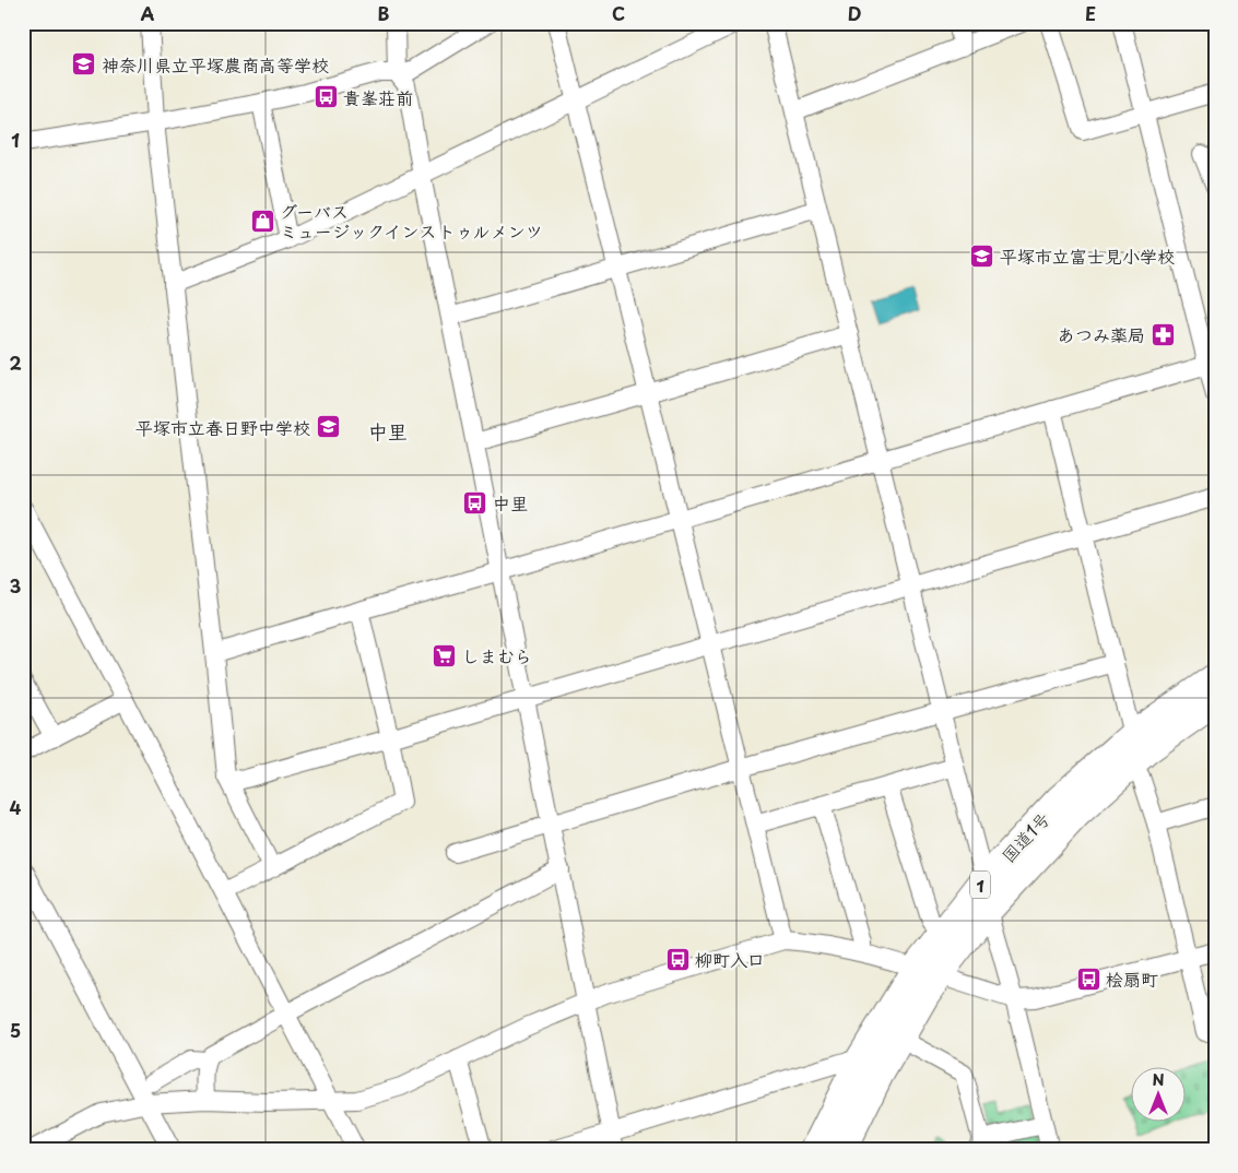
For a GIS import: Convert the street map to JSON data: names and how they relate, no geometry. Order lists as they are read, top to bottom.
{
  "streets": {
    "highway": ["国道1号", "1"]
  },
  "districts": ["中里"],
  "places": {
    "school or university": ["神奈川県立平塚農商高等学校", "平塚市立富士見小学校", "平塚市立春日野中学校"],
    "bus stop": [
      "貴峯荘前",
      "中里",
      "柳町入口",
      "桧扇町"
    ],
    "shop": ["グーバス ミュージックインストゥルメンツ"],
    "pharmacy": ["あつみ薬局"],
    "supermarket": ["しまむら"]
  },
  "north": "top",
  "grid": {
    "columns": [
      "A",
      "B",
      "C",
      "D",
      "E"
    ],
    "rows": [
      "1",
      "2",
      "3",
      "4",
      "5"
    ]
  }
}
